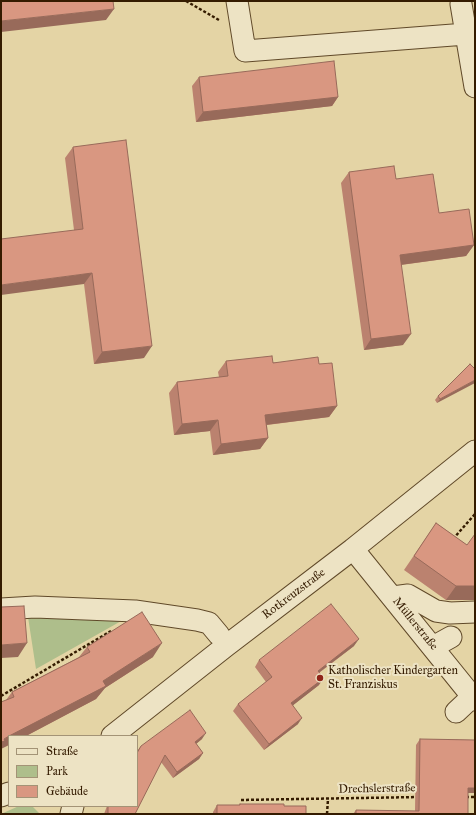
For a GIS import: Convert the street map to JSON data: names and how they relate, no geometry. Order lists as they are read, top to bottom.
{
  "streets": {
    "street": ["Rotkreuzstraße", "Müllerstraße"],
    "path": ["Drechslerstraße"]
  },
  "crossings": [
    ["Rotkreuzstraße", "Müllerstraße"]
  ],
  "places": ["Katholischer Kindergarten St. Franziskus"],
  "legend": ["Straße", "Park", "Gebäude"]
}
